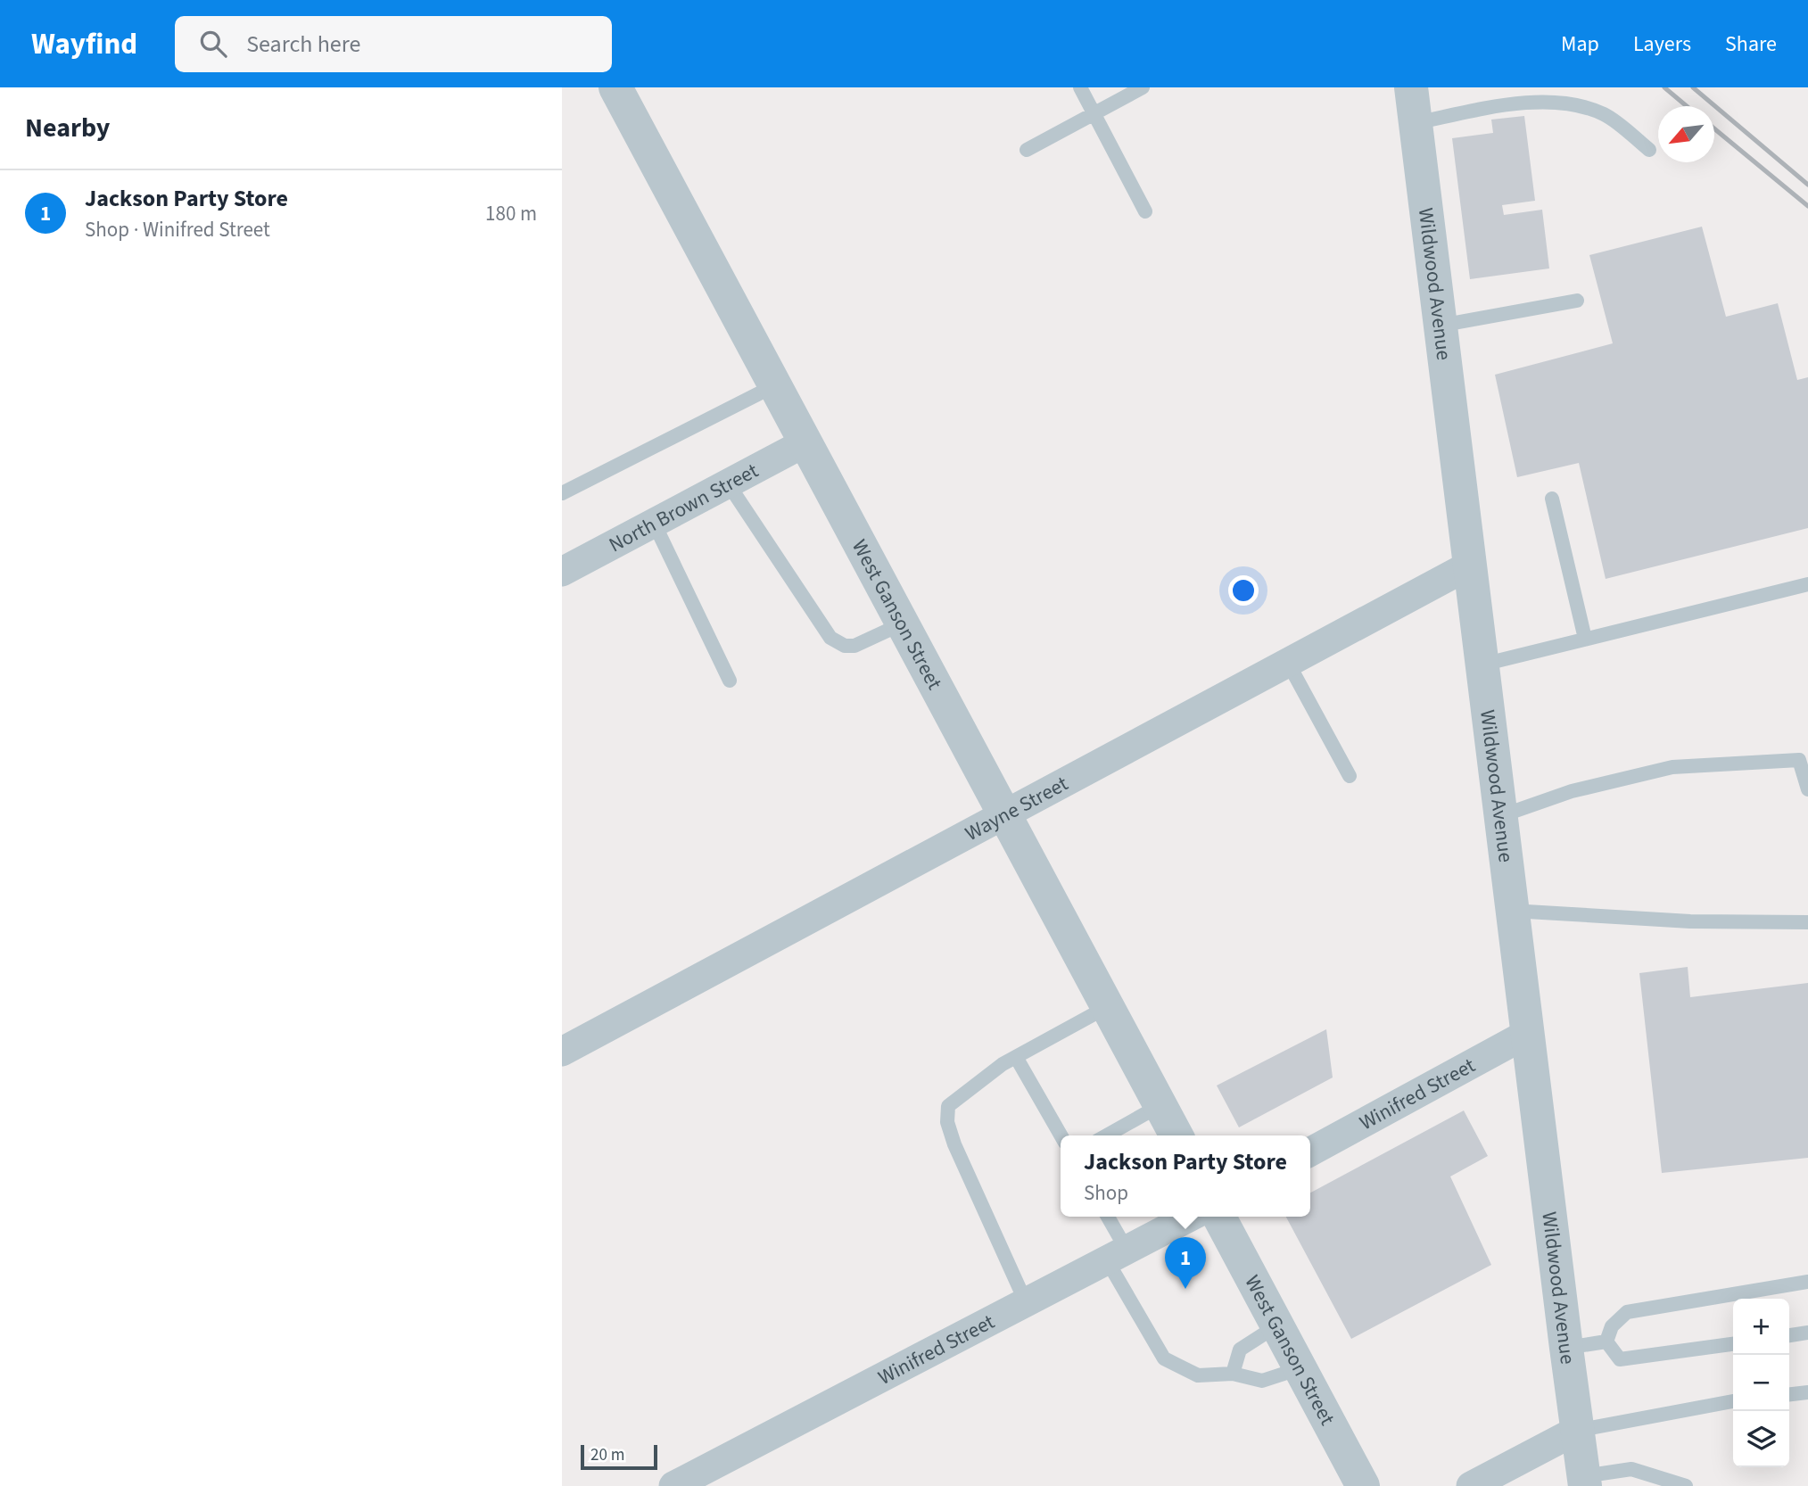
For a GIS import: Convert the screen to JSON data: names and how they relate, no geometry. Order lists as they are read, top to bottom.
{
  "streets": {
    "street": [
      "Wildwood Avenue",
      "North Brown Street",
      "West Ganson Street",
      "Wayne Street",
      "Winifred Street"
    ]
  },
  "crossings": [
    ["Wildwood Avenue", "Wayne Street"],
    ["Wildwood Avenue", "Winifred Street"],
    ["North Brown Street", "West Ganson Street"],
    ["West Ganson Street", "Wayne Street"]
  ],
  "scale_bar": "20 m",
  "north": "bottom left",
  "page": {
    "header": "Wayfind",
    "search": "Search here",
    "nav": ["Map", "Layers", "Share"],
    "heading": "Nearby",
    "list": [
      {
        "mark": "1",
        "name": "Jackson Party Store",
        "note": "Shop · Winifred Street",
        "value": "180 m"
      }
    ],
    "popup": ["Jackson Party Store", "Shop"],
    "pins": "1",
    "map_buttons": ["+", "−"],
    "scale": "20 m"
  }
}
